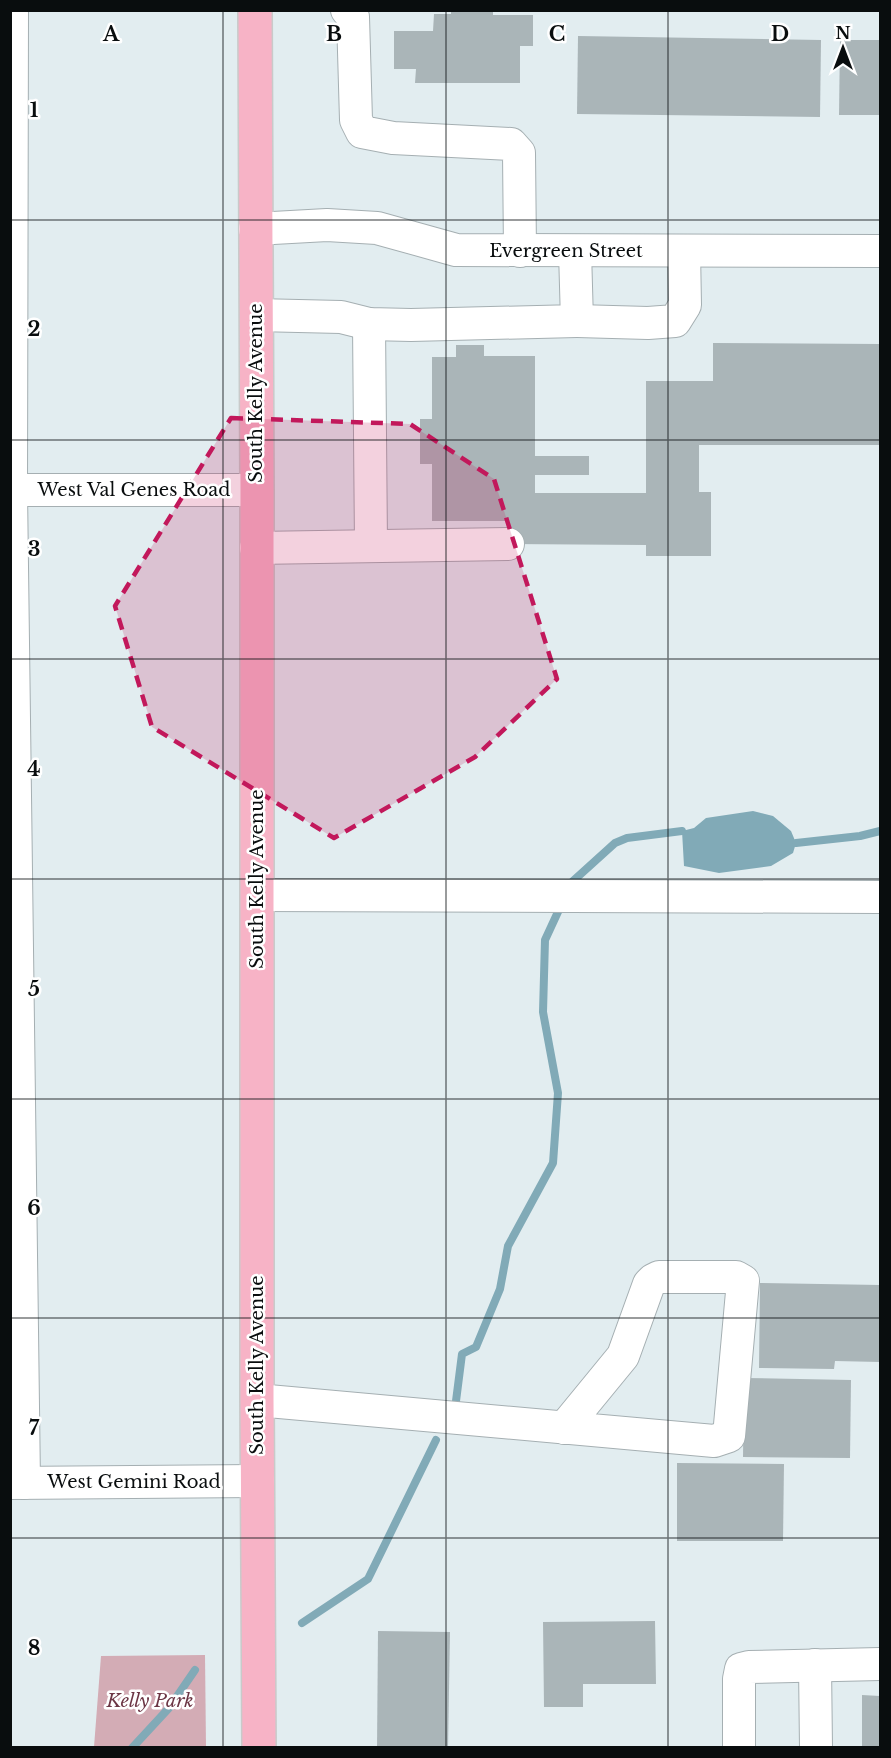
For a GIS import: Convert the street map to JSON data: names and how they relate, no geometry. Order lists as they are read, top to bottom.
{
  "streets": {
    "main road": ["South Kelly Avenue"],
    "street": ["Evergreen Street", "West Val Genes Road", "West Gemini Road"]
  },
  "crossings": [
    ["Evergreen Street", "South Kelly Avenue"],
    ["South Kelly Avenue", "West Val Genes Road"],
    ["South Kelly Avenue", "West Gemini Road"]
  ],
  "parks": ["Kelly Park"],
  "north": "top",
  "grid": {
    "columns": [
      "A",
      "B",
      "C",
      "D"
    ],
    "rows": [
      "1",
      "2",
      "3",
      "4",
      "5",
      "6",
      "7",
      "8"
    ]
  }
}
